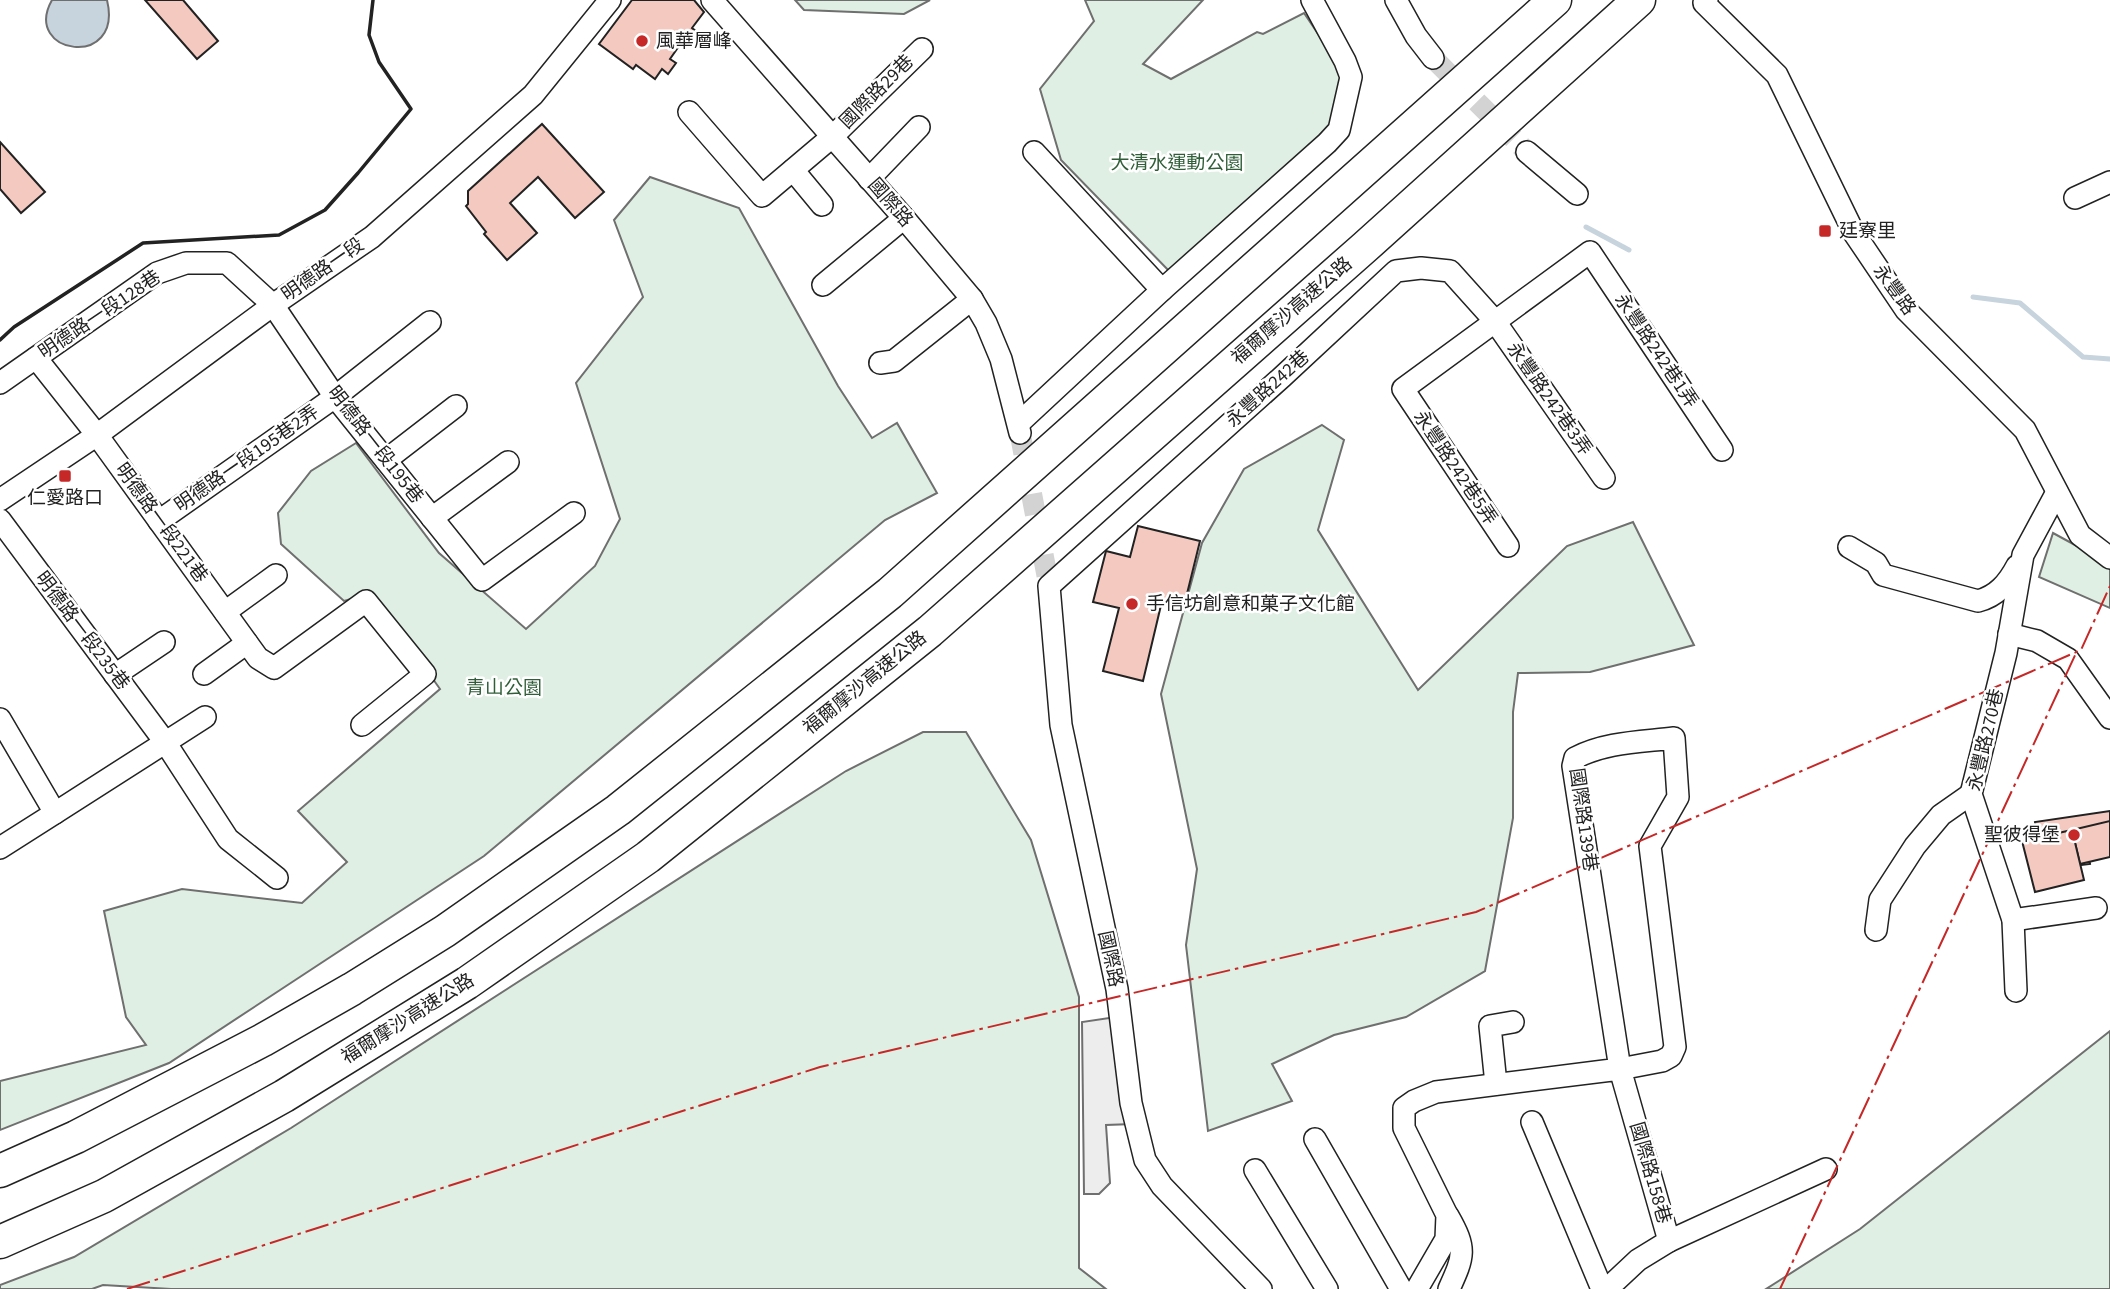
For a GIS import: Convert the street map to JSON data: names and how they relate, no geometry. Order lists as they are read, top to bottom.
{
  "streets": {
    "highway": ["福爾摩沙高速公路"],
    "street": [
      "國際路29巷",
      "國際路",
      "明德路一段",
      "永豐路",
      "明德路一段128巷",
      "永豐路242巷1弄",
      "永豐路242巷",
      "永豐路242巷3弄",
      "明德路一段195巷",
      "明德路一段195巷2弄",
      "永豐路242巷5弄",
      "明德路一段221巷",
      "明德路一段235巷",
      "永豐路270巷",
      "國際路139巷",
      "國際路158巷"
    ]
  },
  "crossings": [
    ["國際路29巷", "國際路"],
    ["國際路", "永豐路242巷"],
    ["明德路一段", "明德路一段128巷"],
    ["明德路一段", "明德路一段195巷"],
    ["明德路一段", "明德路一段221巷"],
    ["永豐路", "永豐路270巷"],
    ["明德路一段128巷", "明德路一段195巷"],
    ["明德路一段128巷", "明德路一段221巷"],
    ["永豐路242巷1弄", "永豐路242巷"],
    ["永豐路242巷1弄", "永豐路242巷3弄"],
    ["永豐路242巷1弄", "永豐路242巷5弄"],
    ["永豐路242巷", "永豐路242巷3弄"],
    ["永豐路242巷", "永豐路242巷5弄"],
    ["永豐路242巷3弄", "永豐路242巷5弄"],
    ["明德路一段195巷", "明德路一段195巷2弄"],
    ["明德路一段195巷2弄", "明德路一段221巷"],
    ["國際路139巷", "國際路158巷"]
  ],
  "parks": ["大清水運動公園", "青山公園"],
  "places": {
    "other": ["風華層峰", "手信坊創意和菓子文化館", "聖彼得堡"],
    "transit": ["廷寮里", "仁愛路口"]
  }
}
